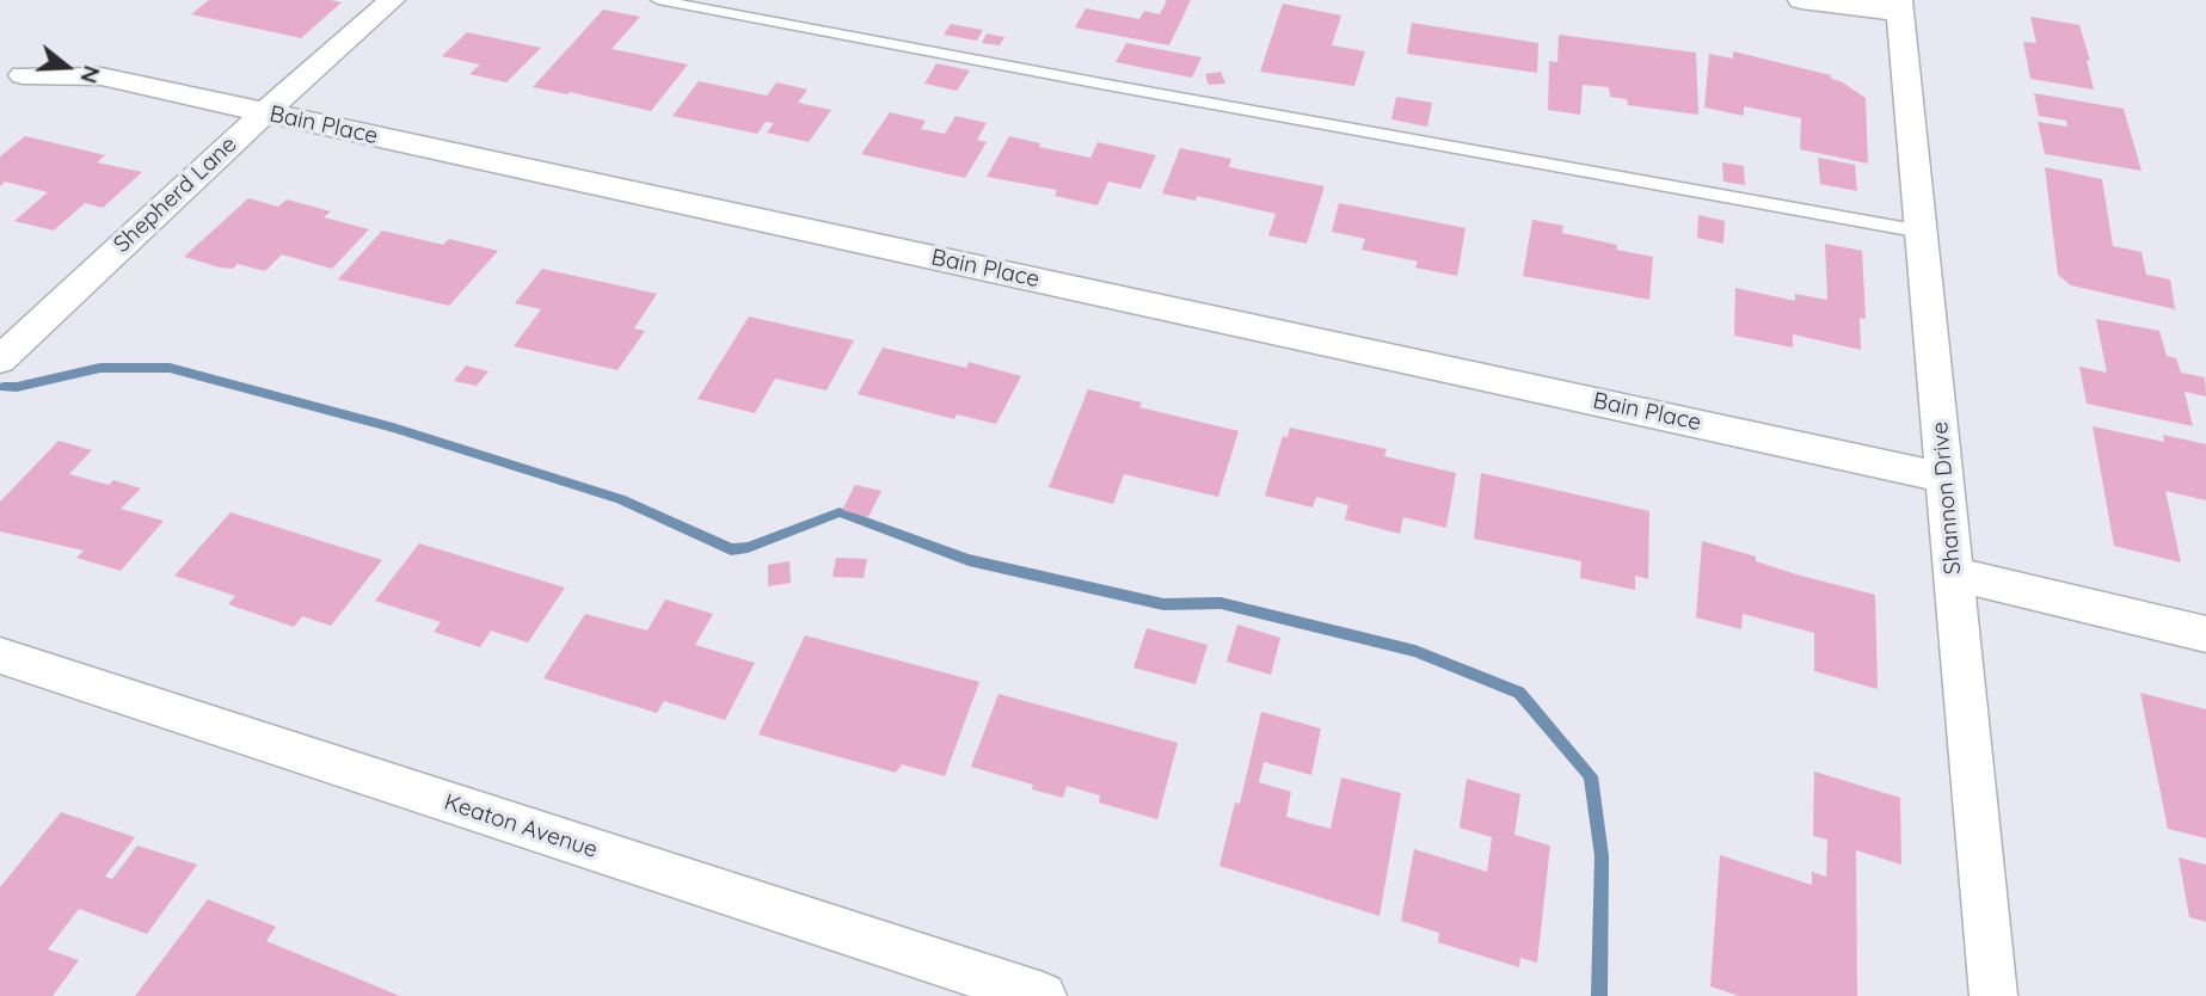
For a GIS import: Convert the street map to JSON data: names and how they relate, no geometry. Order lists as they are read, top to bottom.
{
  "streets": {
    "street": [
      "Bain Place",
      "Shepherd Lane",
      "Shannon Drive",
      "Keaton Avenue"
    ]
  },
  "crossings": [
    ["Bain Place", "Shepherd Lane"],
    ["Bain Place", "Shannon Drive"]
  ],
  "north": "right"
}
